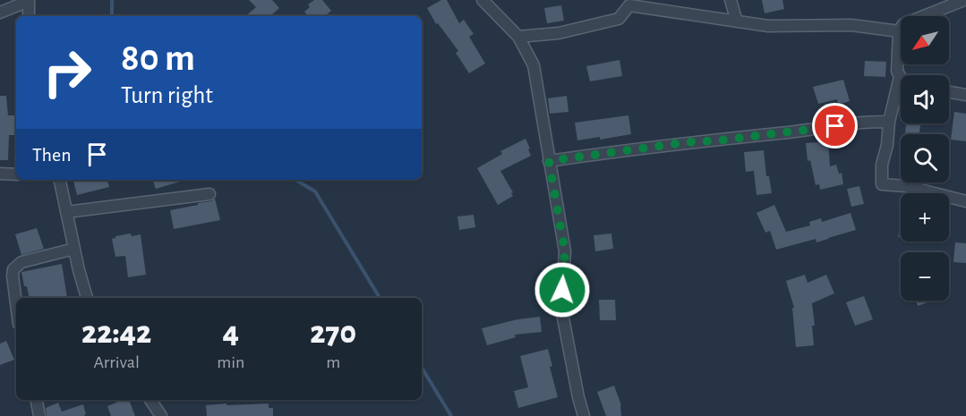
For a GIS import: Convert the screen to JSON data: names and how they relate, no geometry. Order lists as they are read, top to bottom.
{
  "north": "bottom left",
  "page": {
    "map_buttons": ["+", "−"],
    "turn": ["80 m", "Turn right"],
    "then": "Then",
    "eta": [
      "22:42",
      "Arrival",
      "4",
      "min",
      "270",
      "m"
    ]
  }
}
